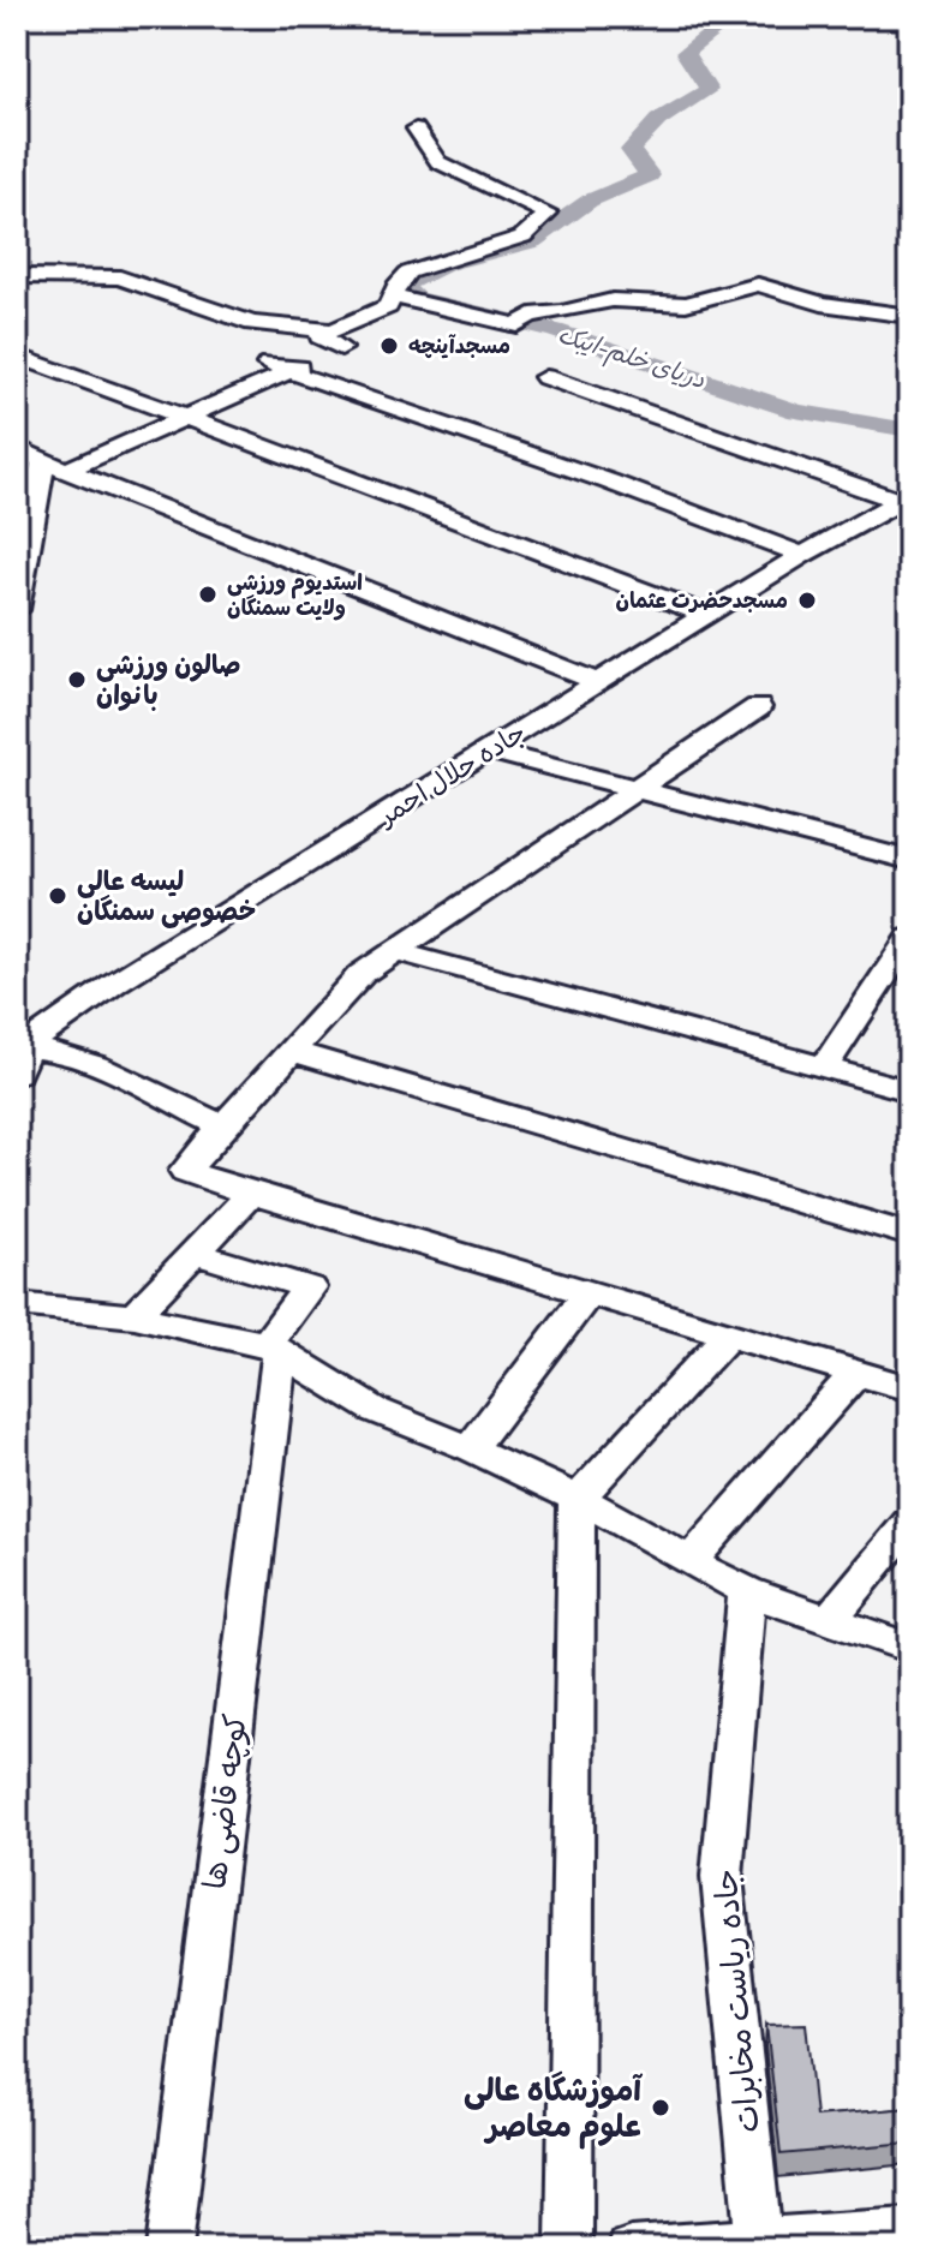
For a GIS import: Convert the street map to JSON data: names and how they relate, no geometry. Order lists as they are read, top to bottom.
{
  "streets": {
    "street": ["جاده حلال احمر", "کوچه قاضی ها", "جاده ریاست مخابرات"]
  },
  "water": ["دریای خلم-ایبک"],
  "places": [
    "مسجدآینچه",
    "استدیوم ورزشی ولایت سمنگان",
    "مسجدحضرت عثمان",
    "صالون ورزشی بانوان",
    "لیسه عالی خصوصی سمنگان",
    "آموزشگاه عالی علوم معاصر"
  ]
}
